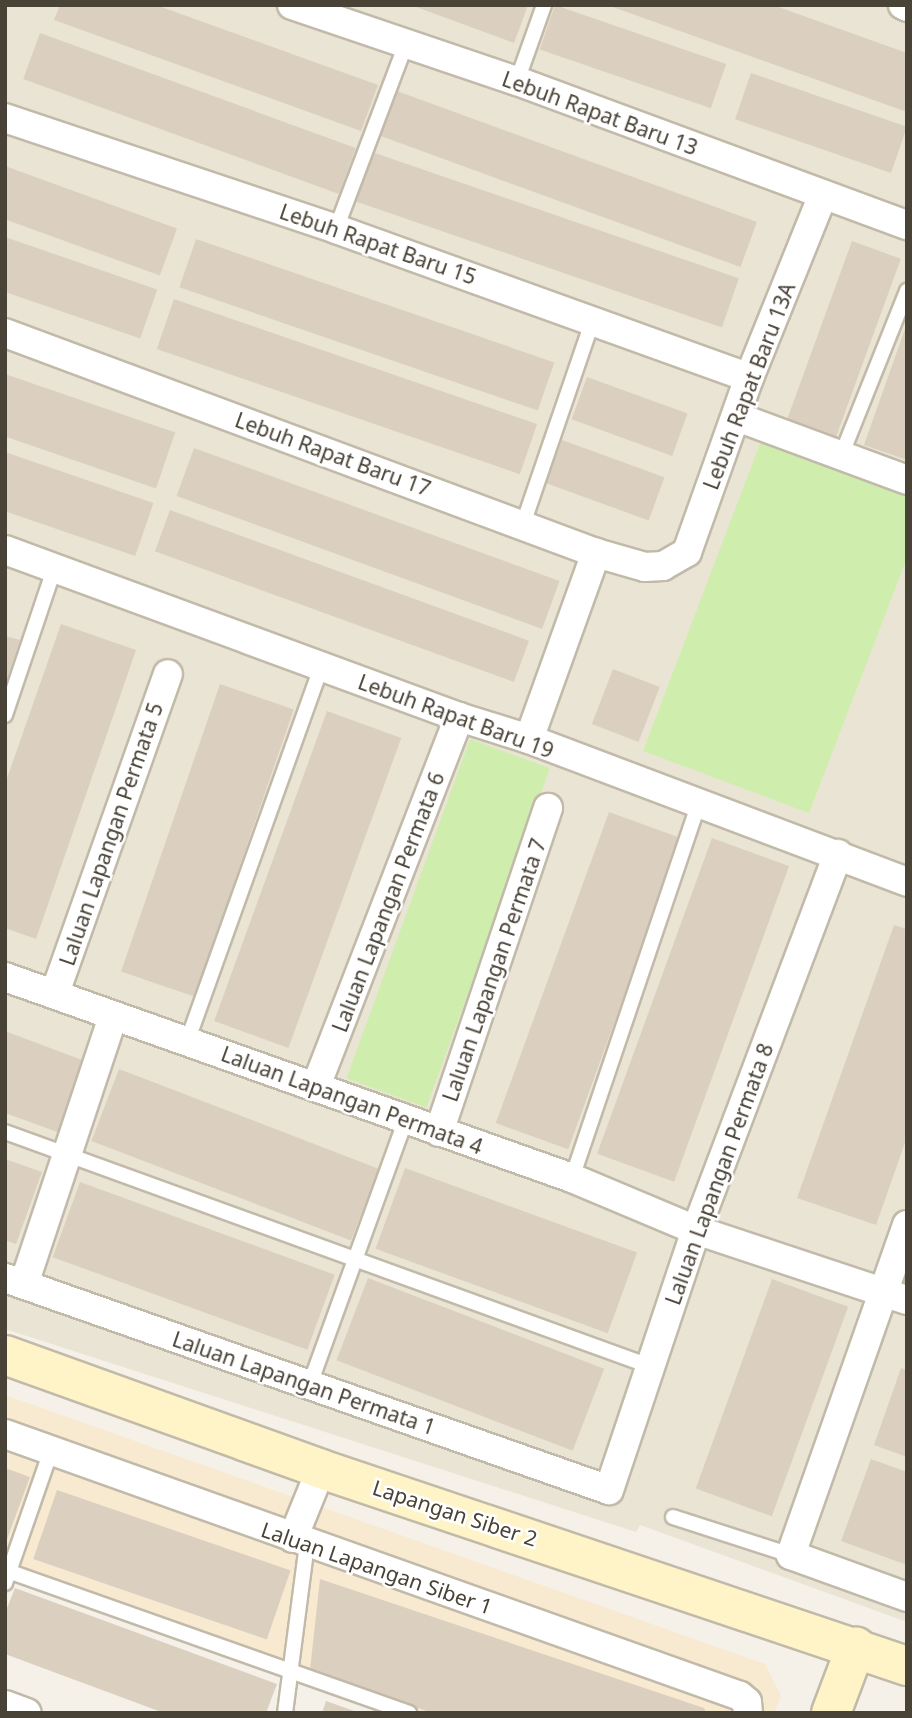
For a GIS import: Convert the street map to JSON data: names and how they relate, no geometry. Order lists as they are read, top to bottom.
{
  "streets": {
    "street": [
      "Lebuh Rapat Baru 13",
      "Lebuh Rapat Baru 15",
      "Lebuh Rapat Baru 13A",
      "Lebuh Rapat Baru 17",
      "Lebuh Rapat Baru 19",
      "Laluan Lapangan Permata 5",
      "Laluan Lapangan Permata 6",
      "Laluan Lapangan Permata 7",
      "Laluan Lapangan Permata 4",
      "Laluan Lapangan Permata 8",
      "Laluan Lapangan Permata 1",
      "Lapangan Siber 2",
      "Laluan Lapangan Siber 1"
    ]
  },
  "crossings": [
    ["Lebuh Rapat Baru 13", "Lebuh Rapat Baru 13A"],
    ["Lebuh Rapat Baru 15", "Lebuh Rapat Baru 13A"],
    ["Lebuh Rapat Baru 13A", "Lebuh Rapat Baru 17"],
    ["Lebuh Rapat Baru 19", "Laluan Lapangan Permata 6"],
    ["Lebuh Rapat Baru 19", "Laluan Lapangan Permata 8"],
    ["Laluan Lapangan Permata 5", "Laluan Lapangan Permata 4"],
    ["Laluan Lapangan Permata 6", "Laluan Lapangan Permata 4"],
    ["Laluan Lapangan Permata 7", "Laluan Lapangan Permata 4"],
    ["Laluan Lapangan Permata 4", "Laluan Lapangan Permata 8"],
    ["Laluan Lapangan Permata 8", "Laluan Lapangan Permata 1"]
  ]
}
